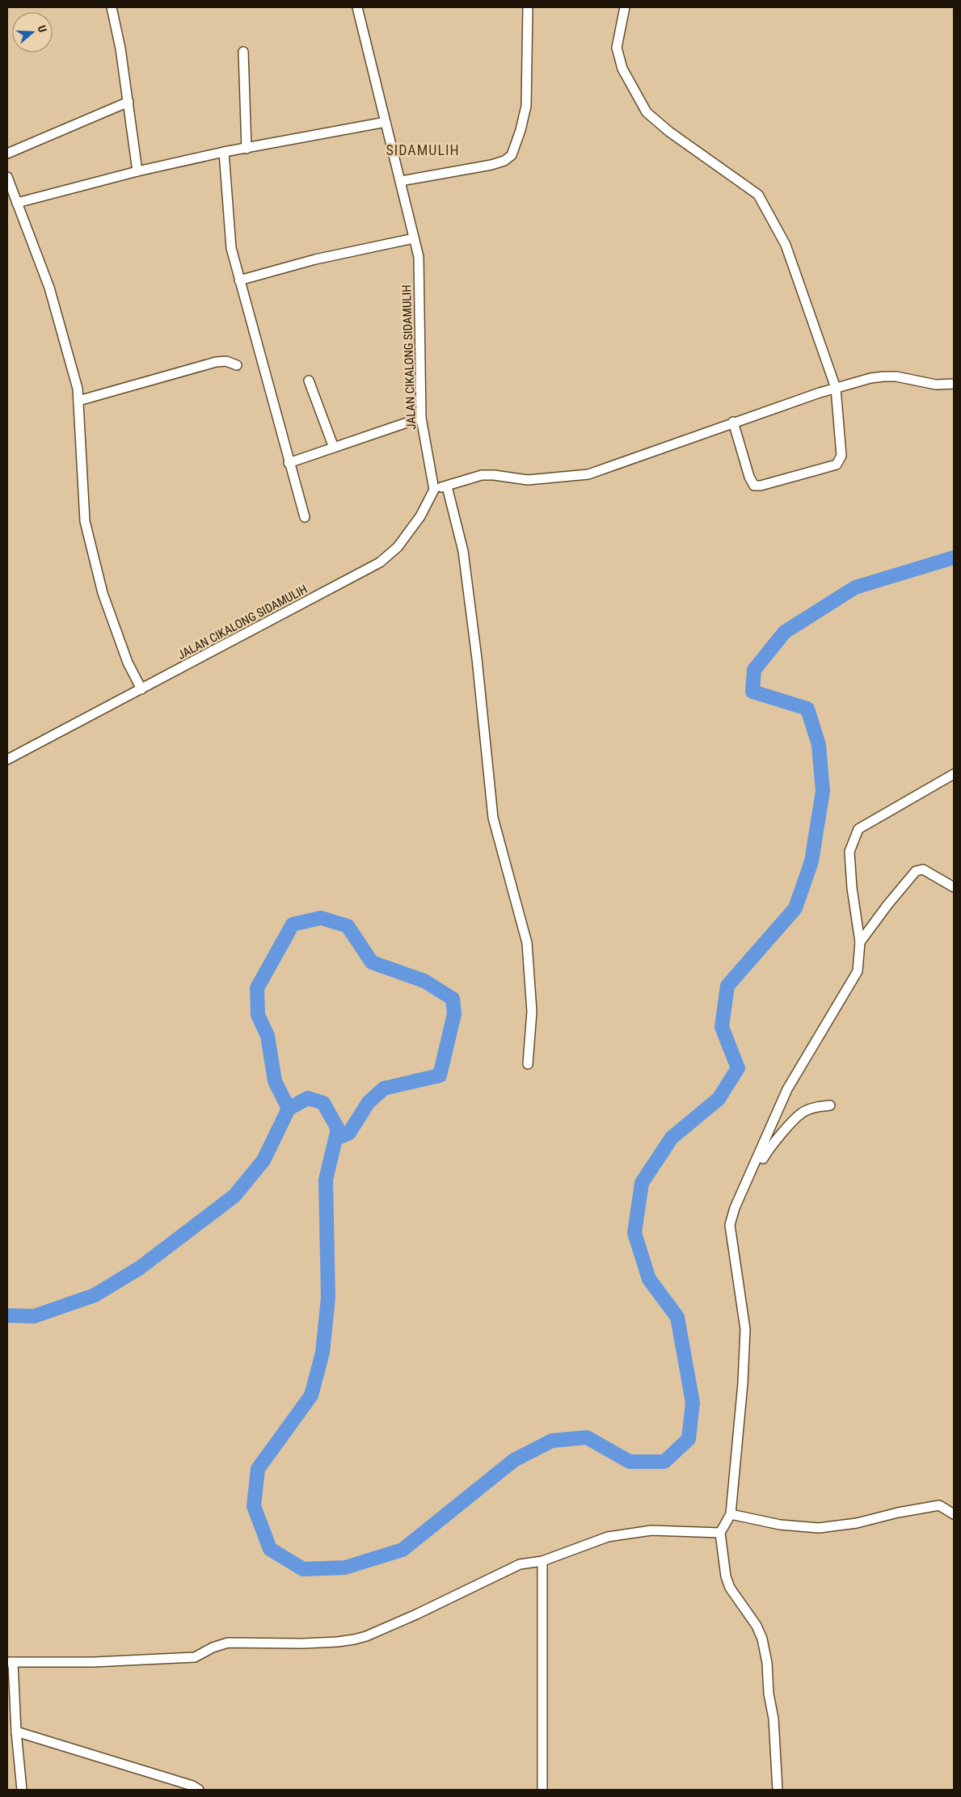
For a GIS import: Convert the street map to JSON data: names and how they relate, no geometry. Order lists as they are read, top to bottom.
{
  "streets": {
    "street": ["JALAN CIKALONG SIDAMULIH"]
  },
  "districts": ["SIDAMULIH"],
  "north": "right"
}
